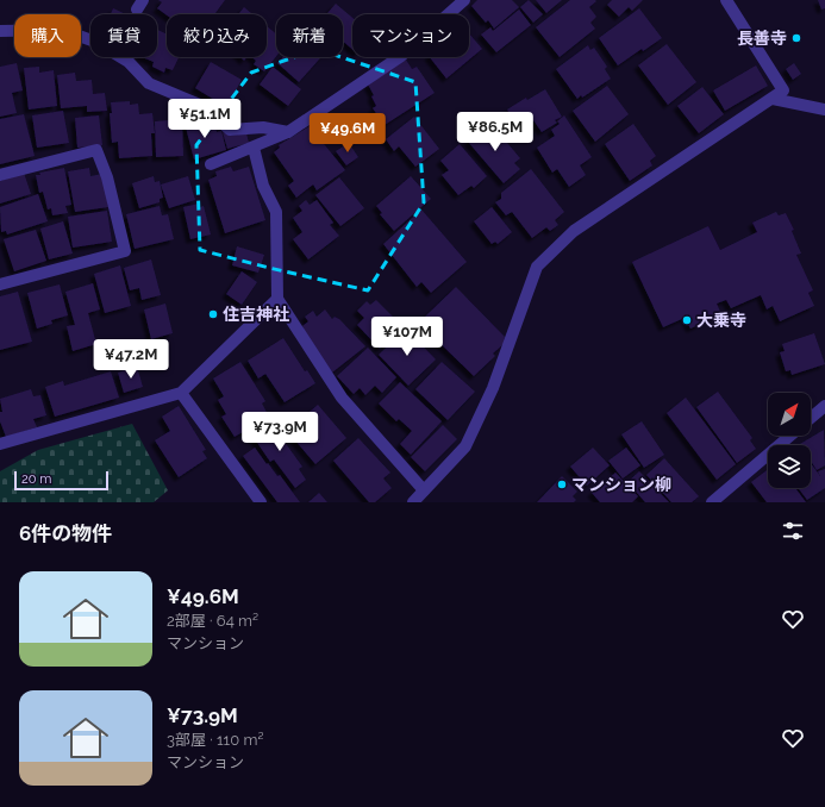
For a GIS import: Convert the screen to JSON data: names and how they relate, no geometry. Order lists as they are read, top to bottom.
{
  "places": [
    "長善寺",
    "住吉神社",
    "大乗寺",
    "マンション柳"
  ],
  "scale_bar": "20 m",
  "north": "top right",
  "page": {
    "chip": [
      "購入",
      "賃貸",
      "絞り込み",
      "新着",
      "マンション"
    ],
    "price": [
      "¥51.1M",
      "¥86.5M",
      "¥49.6M",
      "¥107M",
      "¥47.2M",
      "¥73.9M"
    ],
    "scale": "20 m",
    "heading": "6件の物件",
    "list": [
      {
        "name": "¥49.6M",
        "note": "2部屋 · 64 m² · マンション"
      },
      {
        "name": "¥73.9M",
        "note": "3部屋 · 110 m² · マンション"
      }
    ]
  }
}
